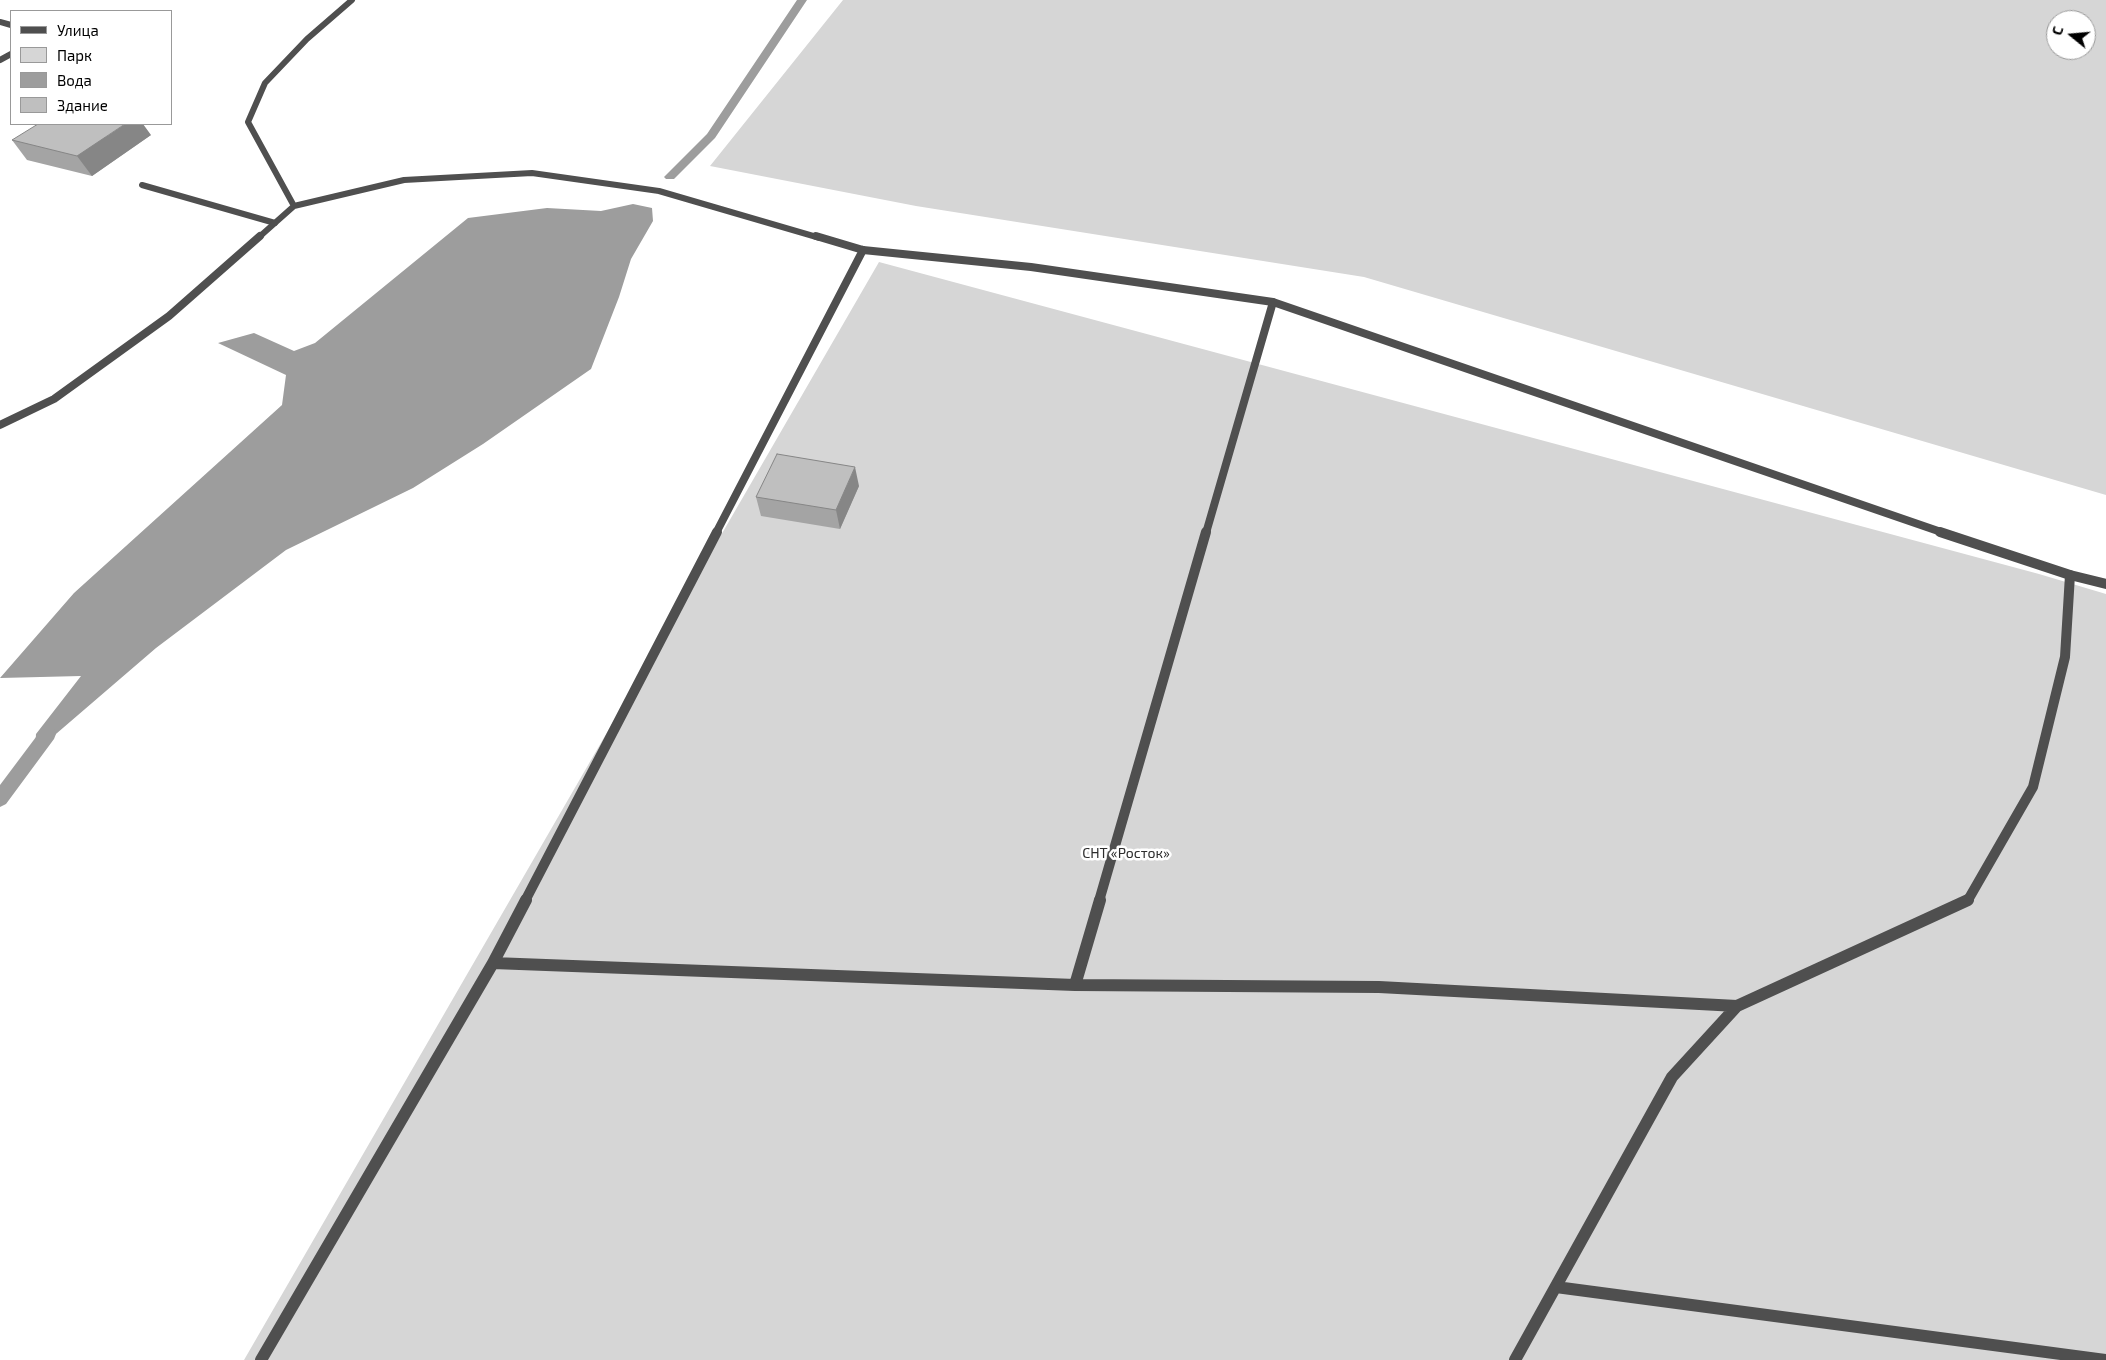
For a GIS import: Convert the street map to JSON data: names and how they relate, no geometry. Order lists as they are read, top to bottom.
{
  "parks": ["СНТ «Росток»"],
  "legend": [
    "Улица",
    "Парк",
    "Вода",
    "Здание"
  ],
  "north": "left"
}
